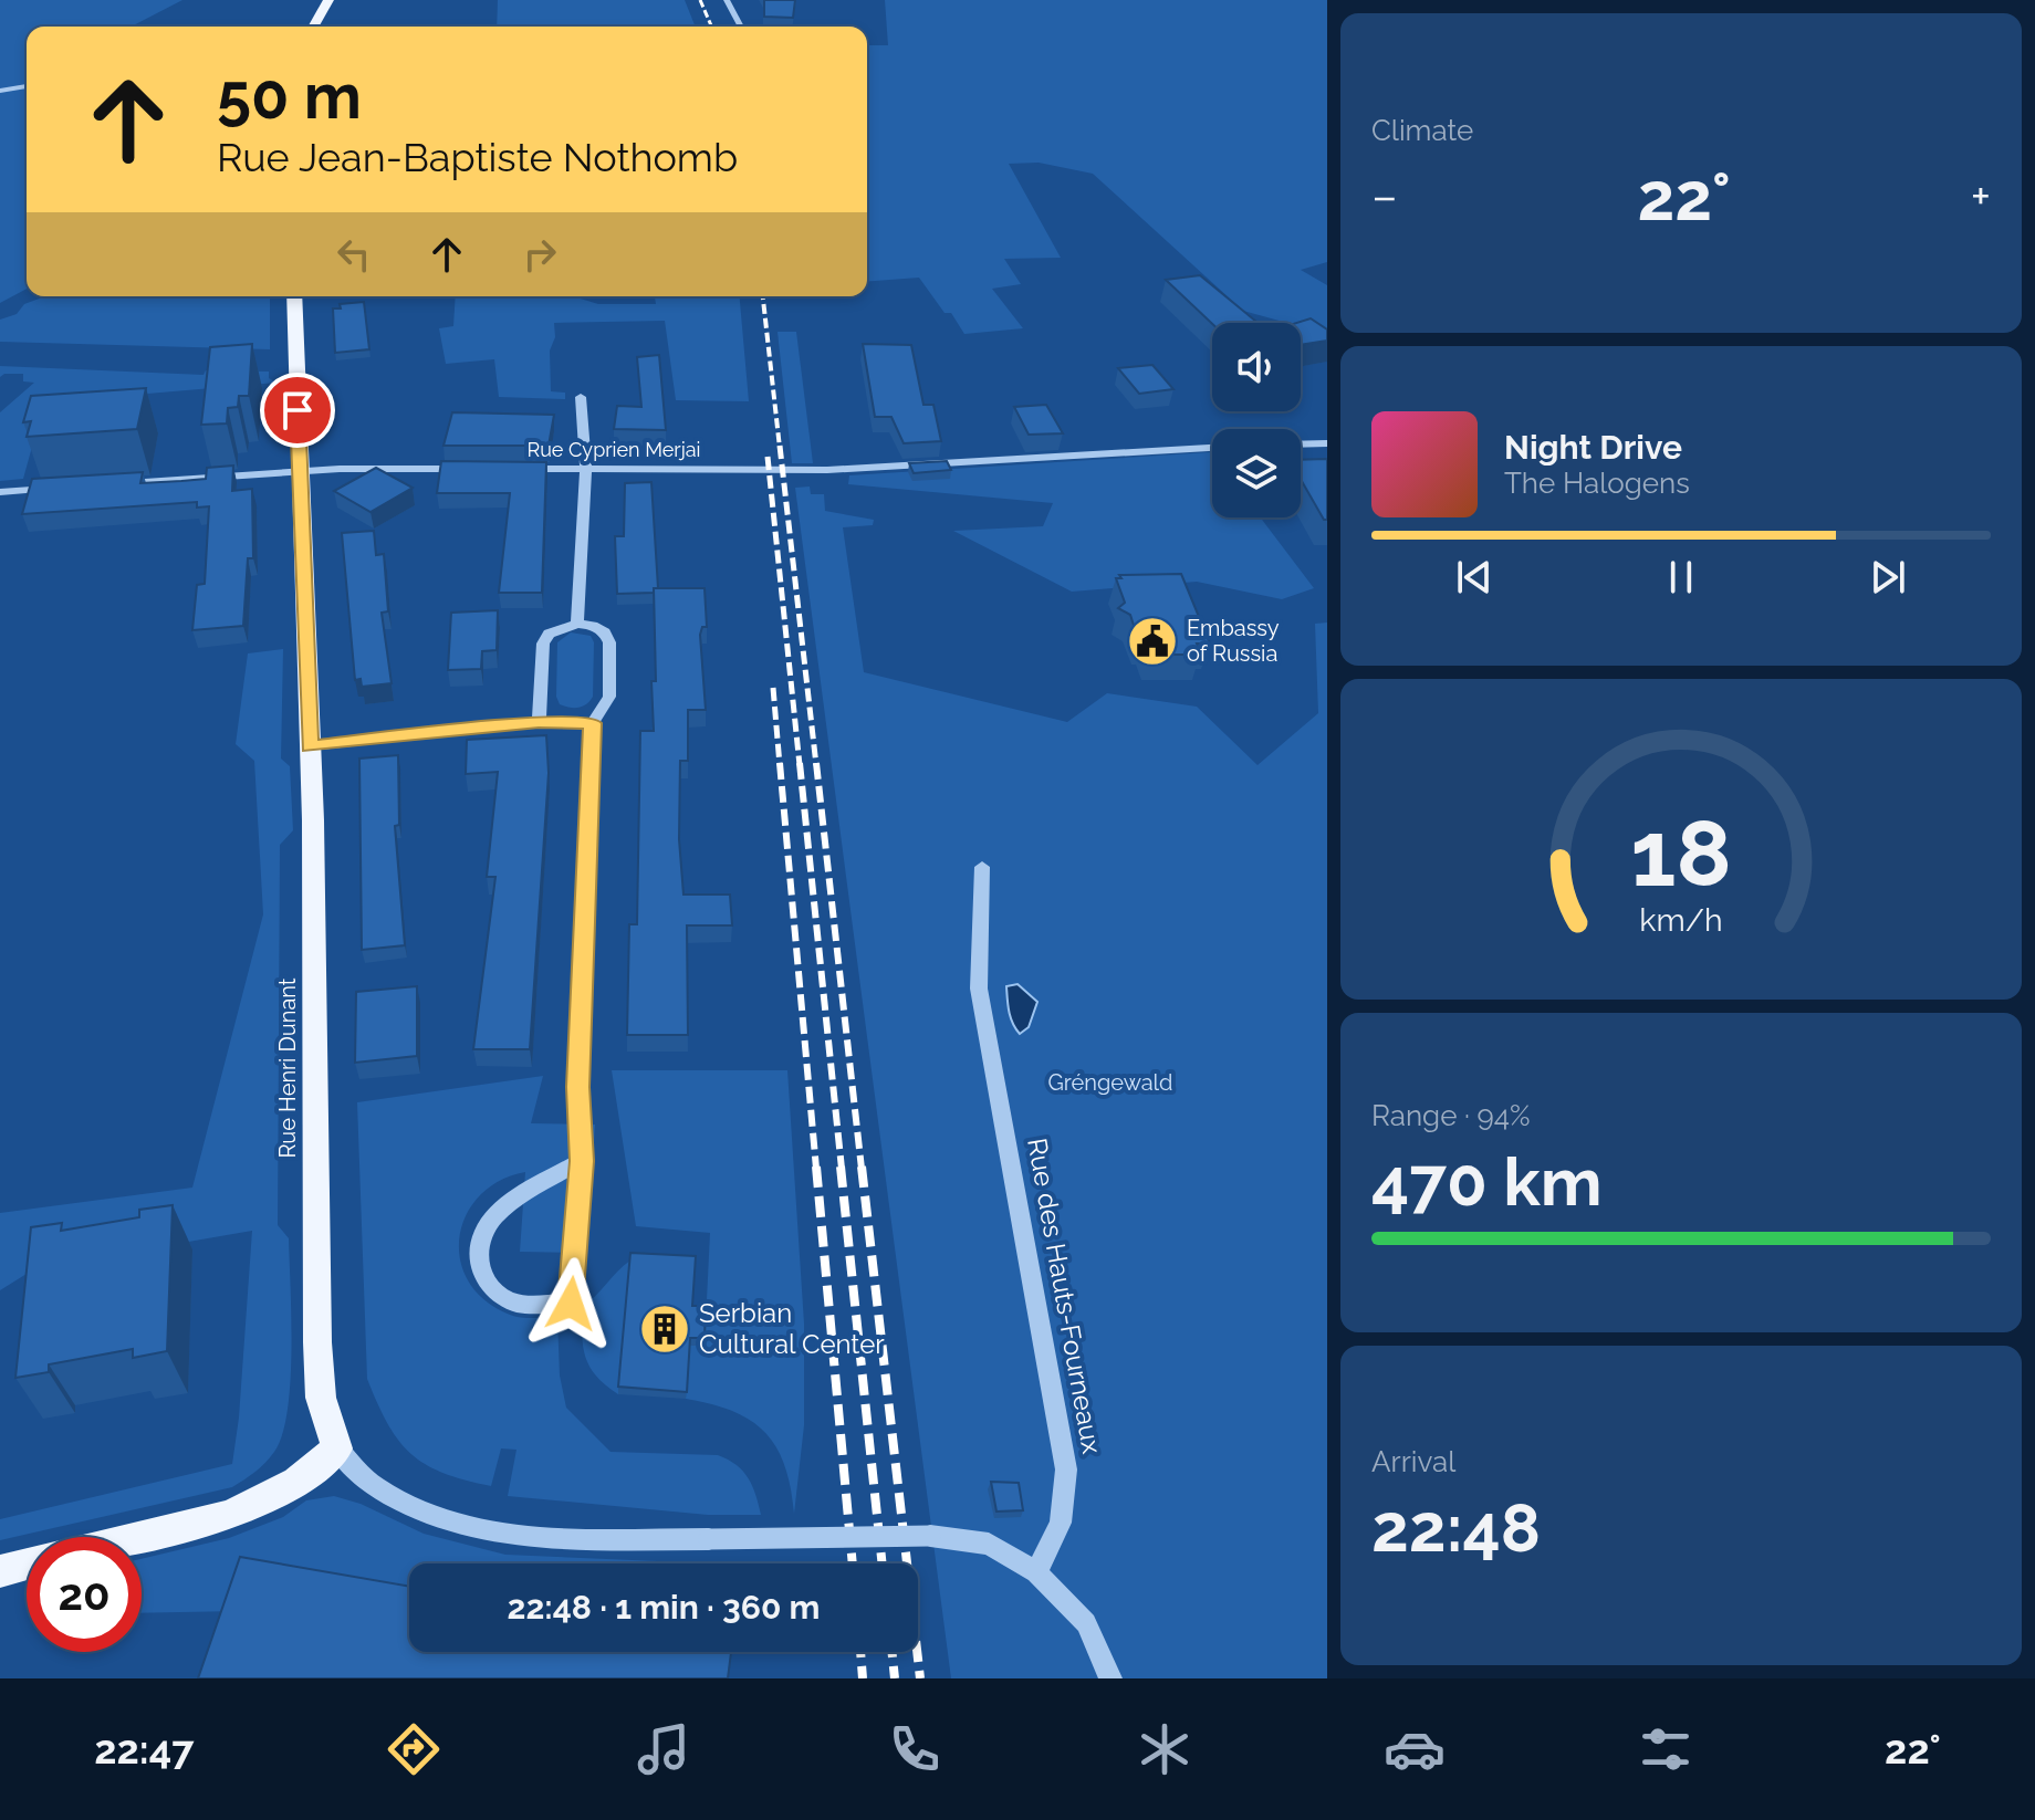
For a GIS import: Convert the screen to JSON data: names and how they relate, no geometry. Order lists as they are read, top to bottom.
{
  "streets": {
    "main road": ["Rue Henri Dunant"],
    "street": ["Rue Cyprien Merjai", "Rue des Hauts-Fourneaux"]
  },
  "crossings": [
    ["Rue Henri Dunant", "Rue des Hauts-Fourneaux"]
  ],
  "parks": ["Gréngewald"],
  "places": {
    "public building": ["Embassy of Russia"],
    "building": ["Serbian Cultural Center"]
  },
  "page": {
    "tile": [
      "Climate",
      ["Range · 94%", "470 km"],
      ["Arrival", "22:48"]
    ],
    "turn": ["50 m", "Rue Jean-Baptiste Nothomb"],
    "heat": ["−", "22°", "+"],
    "song": ["Night Drive", "The Halogens"],
    "limit": "20",
    "trip": "22:48 · 1 min · 360 m",
    "tabs": ["22:47", "22°"],
    "gauge": ["18", "km/h"]
  }
}
